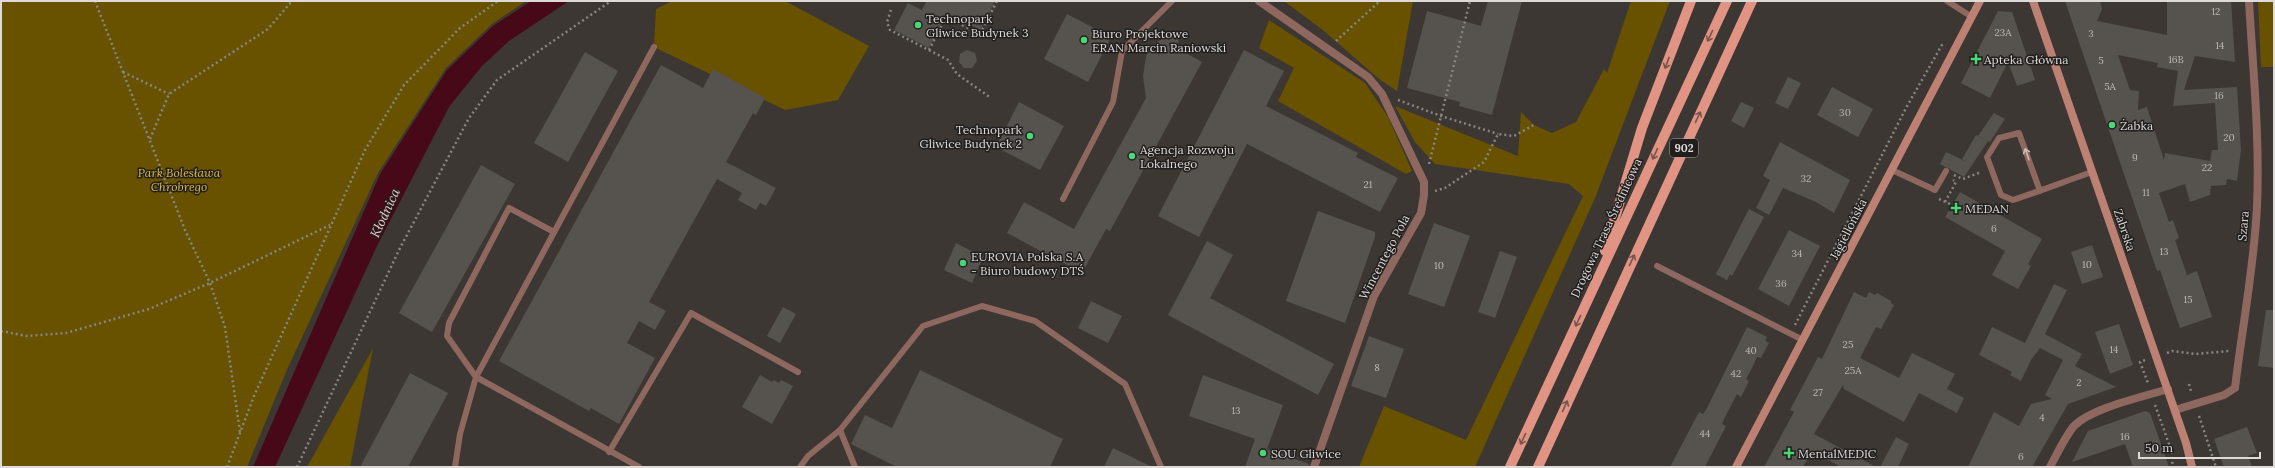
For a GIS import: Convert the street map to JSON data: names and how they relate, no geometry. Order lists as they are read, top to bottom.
{
  "streets": {
    "main road": ["902", "Drogowa Trasa Średnicowa"],
    "street": [
      "Szara",
      "Jagiellońska",
      "Zabrska",
      "Wincentego Pola"
    ]
  },
  "crossings": [
    ["Szara", "Zabrska"]
  ],
  "water": ["Kłodnica"],
  "parks": ["Park Bolesława Chrobrego"],
  "places": {
    "other": [
      "Technopark Gliwice Budynek 3",
      "Biuro Projektowe ERAN Marcin Raniowski",
      "Żabka",
      "Technopark Gliwice Budynek 2",
      "Agencja Rozwoju Lokalnego",
      "EUROVIA Polska S.A - Biuro budowy DTŚ",
      "SOU Gliwice"
    ],
    "health": ["Apteka Główna", "MEDAN", "MentalMEDIC"]
  },
  "house_numbers": [
    "12",
    "23A",
    "3",
    "14",
    "16B",
    "5",
    "5A",
    "16",
    "30",
    "20",
    "9",
    "22",
    "32",
    "21",
    "11",
    "6",
    "13",
    "34",
    "10",
    "10",
    "36",
    "15",
    "25",
    "14",
    "40",
    "8",
    "25A",
    "42",
    "2",
    "27",
    "13",
    "4",
    "44",
    "16",
    "6"
  ],
  "scale_bar": "50 m"
}
